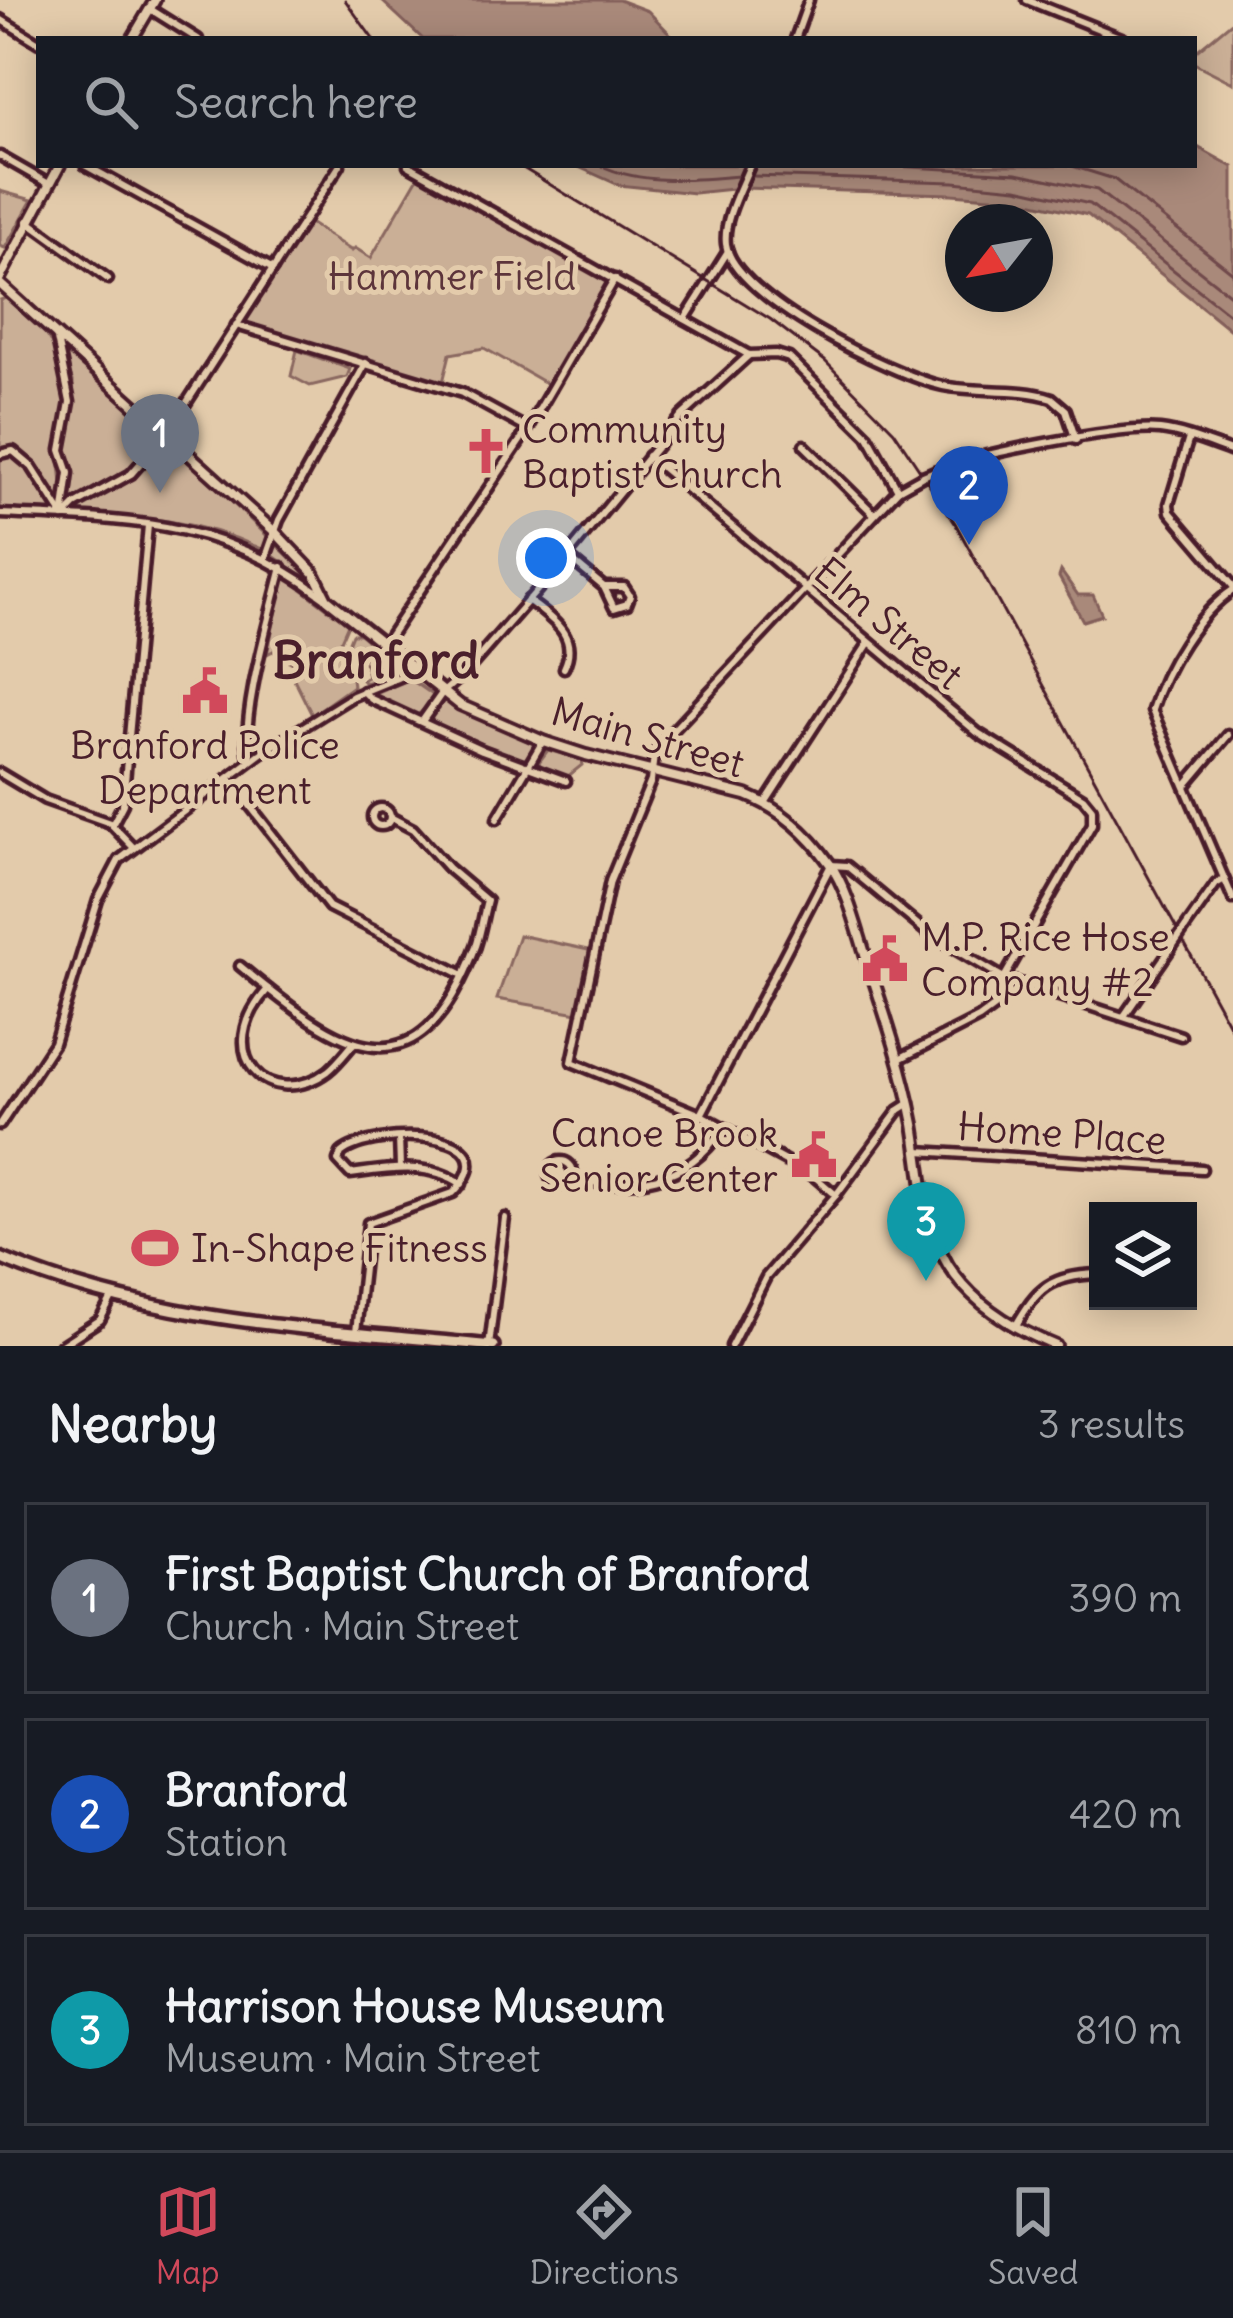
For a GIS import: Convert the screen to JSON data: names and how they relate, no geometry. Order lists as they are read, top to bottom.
{
  "streets": {
    "main road": ["Main Street"],
    "street": ["Elm Street", "Home Place"]
  },
  "crossings": [
    ["Main Street", "Home Place"]
  ],
  "districts": ["Branford"],
  "parks": ["Hammer Field"],
  "places": {
    "church": ["Community Baptist Church"],
    "public building": ["Branford Police Department", "M.P. Rice Hose Company #2", "Canoe Brook Senior Center"],
    "sports": ["In-Shape Fitness"]
  },
  "north": "bottom left",
  "page": {
    "search": "Search here",
    "pins": ["1", "2", "3"],
    "heading": ["Nearby", "3 results"],
    "list": [
      {
        "mark": "1",
        "name": "First Baptist Church of Branford",
        "note": "Church · Main Street",
        "value": "390 m"
      },
      {
        "mark": "2",
        "name": "Branford",
        "note": "Station",
        "value": "420 m"
      },
      {
        "mark": "3",
        "name": "Harrison House Museum",
        "note": "Museum · Main Street",
        "value": "810 m"
      }
    ],
    "nav": ["Map", "Directions", "Saved"]
  }
}
